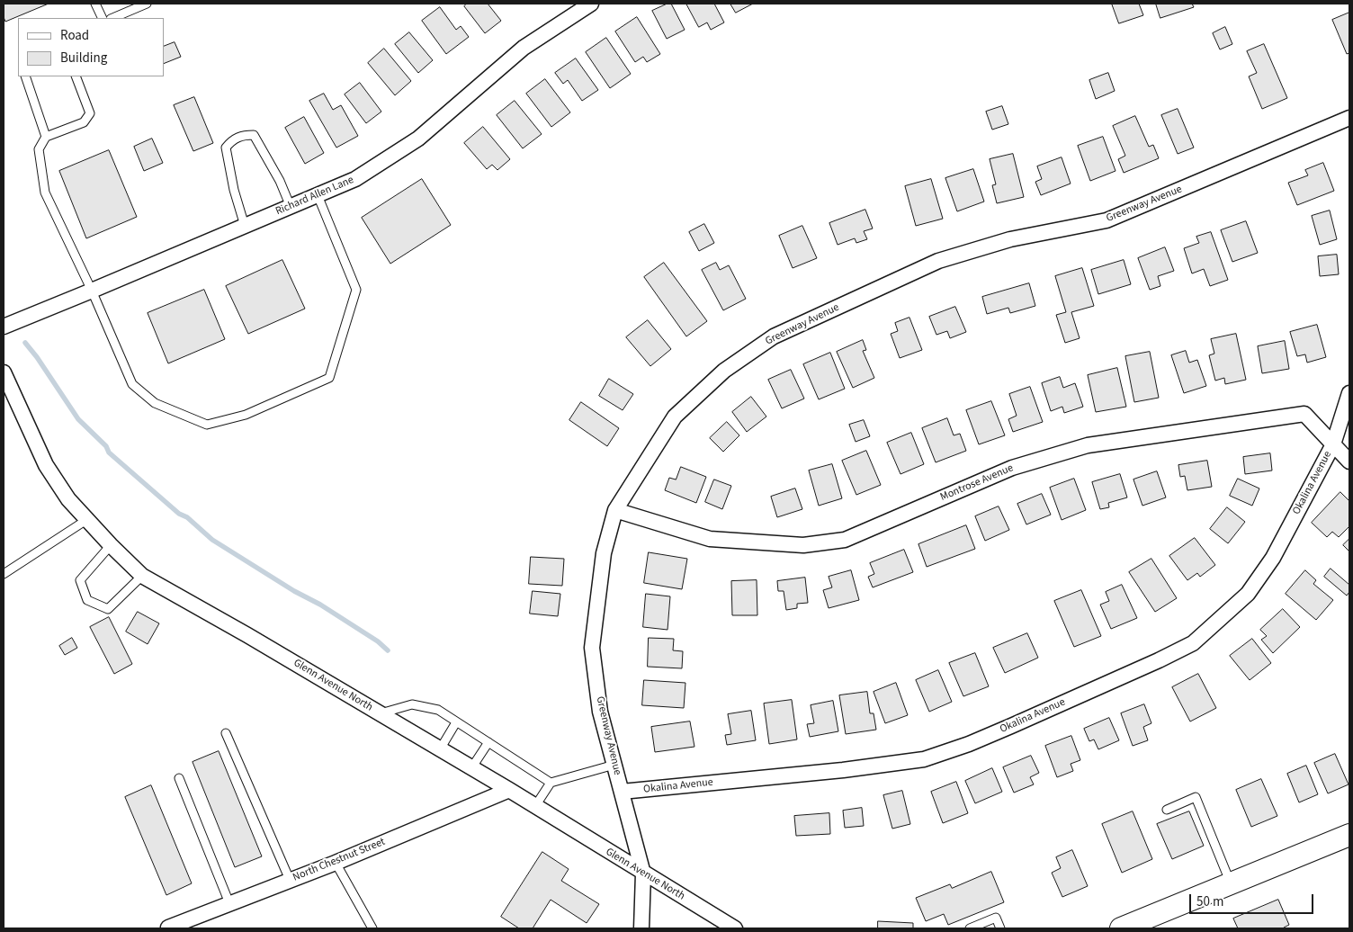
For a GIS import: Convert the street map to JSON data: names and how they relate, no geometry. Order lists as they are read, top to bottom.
{
  "streets": {
    "street": [
      "Richard Allen Lane",
      "Greenway Avenue",
      "Montrose Avenue",
      "Okalina Avenue",
      "Glenn Avenue North",
      "North Chestnut Street"
    ]
  },
  "crossings": [
    ["Greenway Avenue", "Montrose Avenue"],
    ["Greenway Avenue", "Okalina Avenue"],
    ["Greenway Avenue", "Glenn Avenue North"],
    ["Montrose Avenue", "Okalina Avenue"],
    ["Glenn Avenue North", "North Chestnut Street"]
  ],
  "legend": ["Road", "Building"],
  "scale_bar": "50 m"
}
